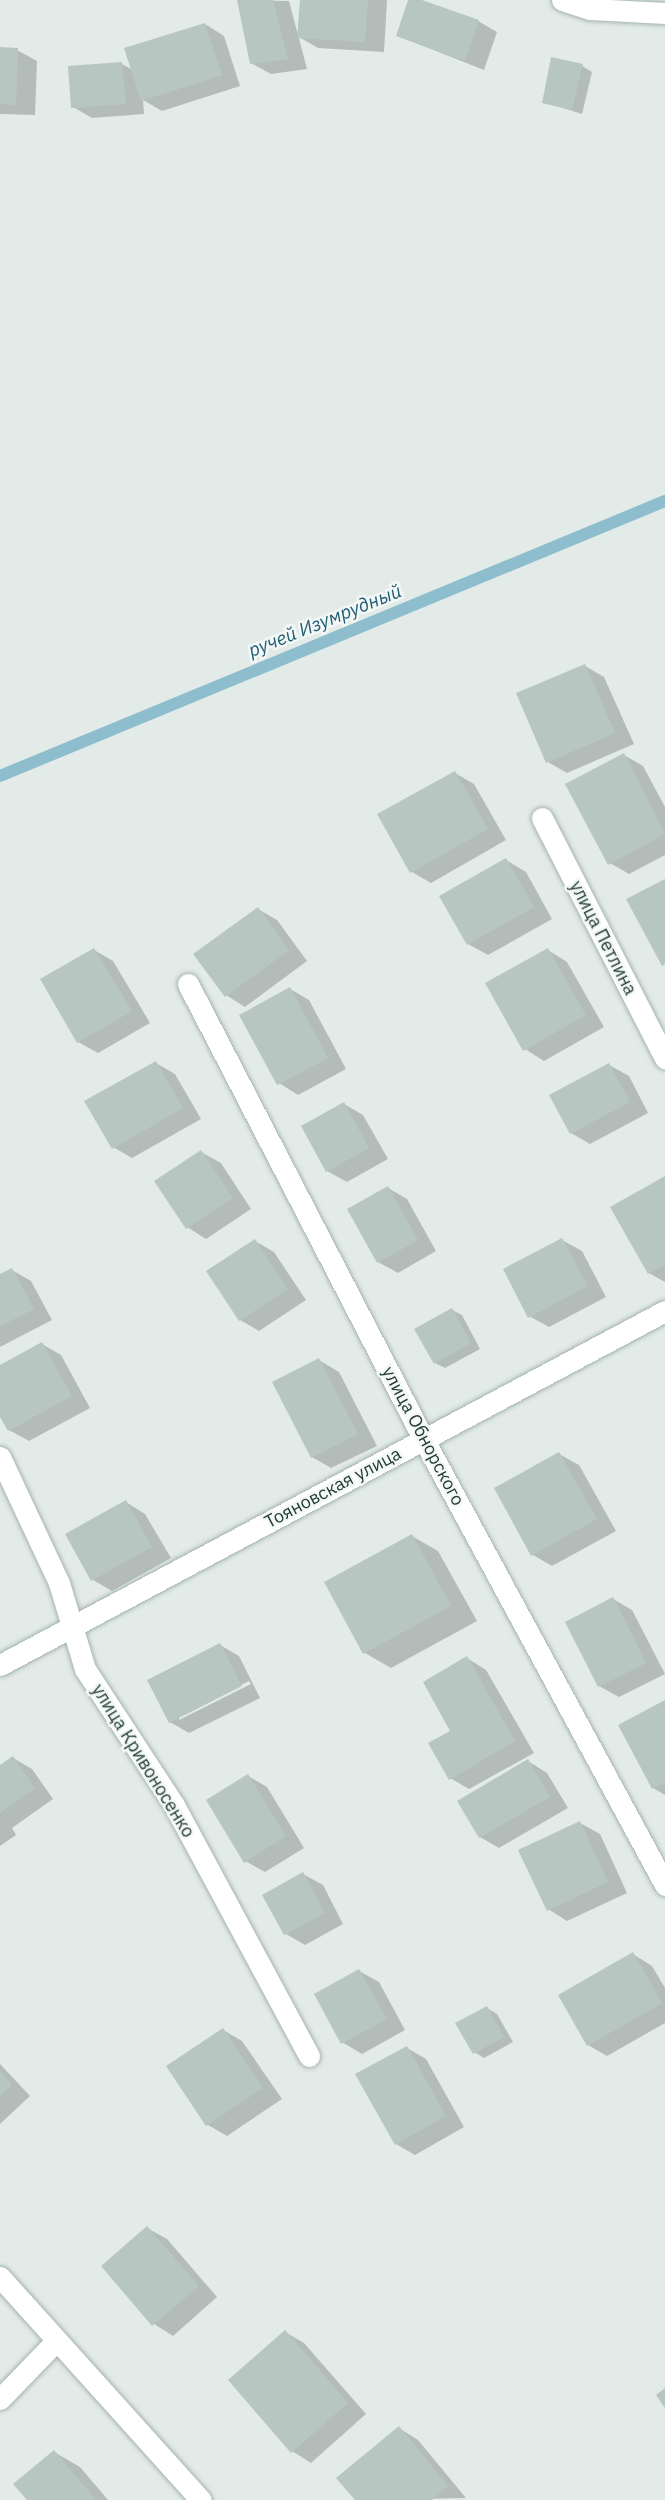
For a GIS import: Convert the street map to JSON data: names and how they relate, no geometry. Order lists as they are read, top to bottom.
{
  "streets": {
    "street": [
      "улица Петлина",
      "улица Обнорского",
      "Тояновская улица",
      "улица Кривоносенко"
    ]
  },
  "crossings": [
    ["улица Обнорского", "Тояновская улица"],
    ["Тояновская улица", "улица Кривоносенко"]
  ],
  "water": ["ручей Изумрудный"]
}
